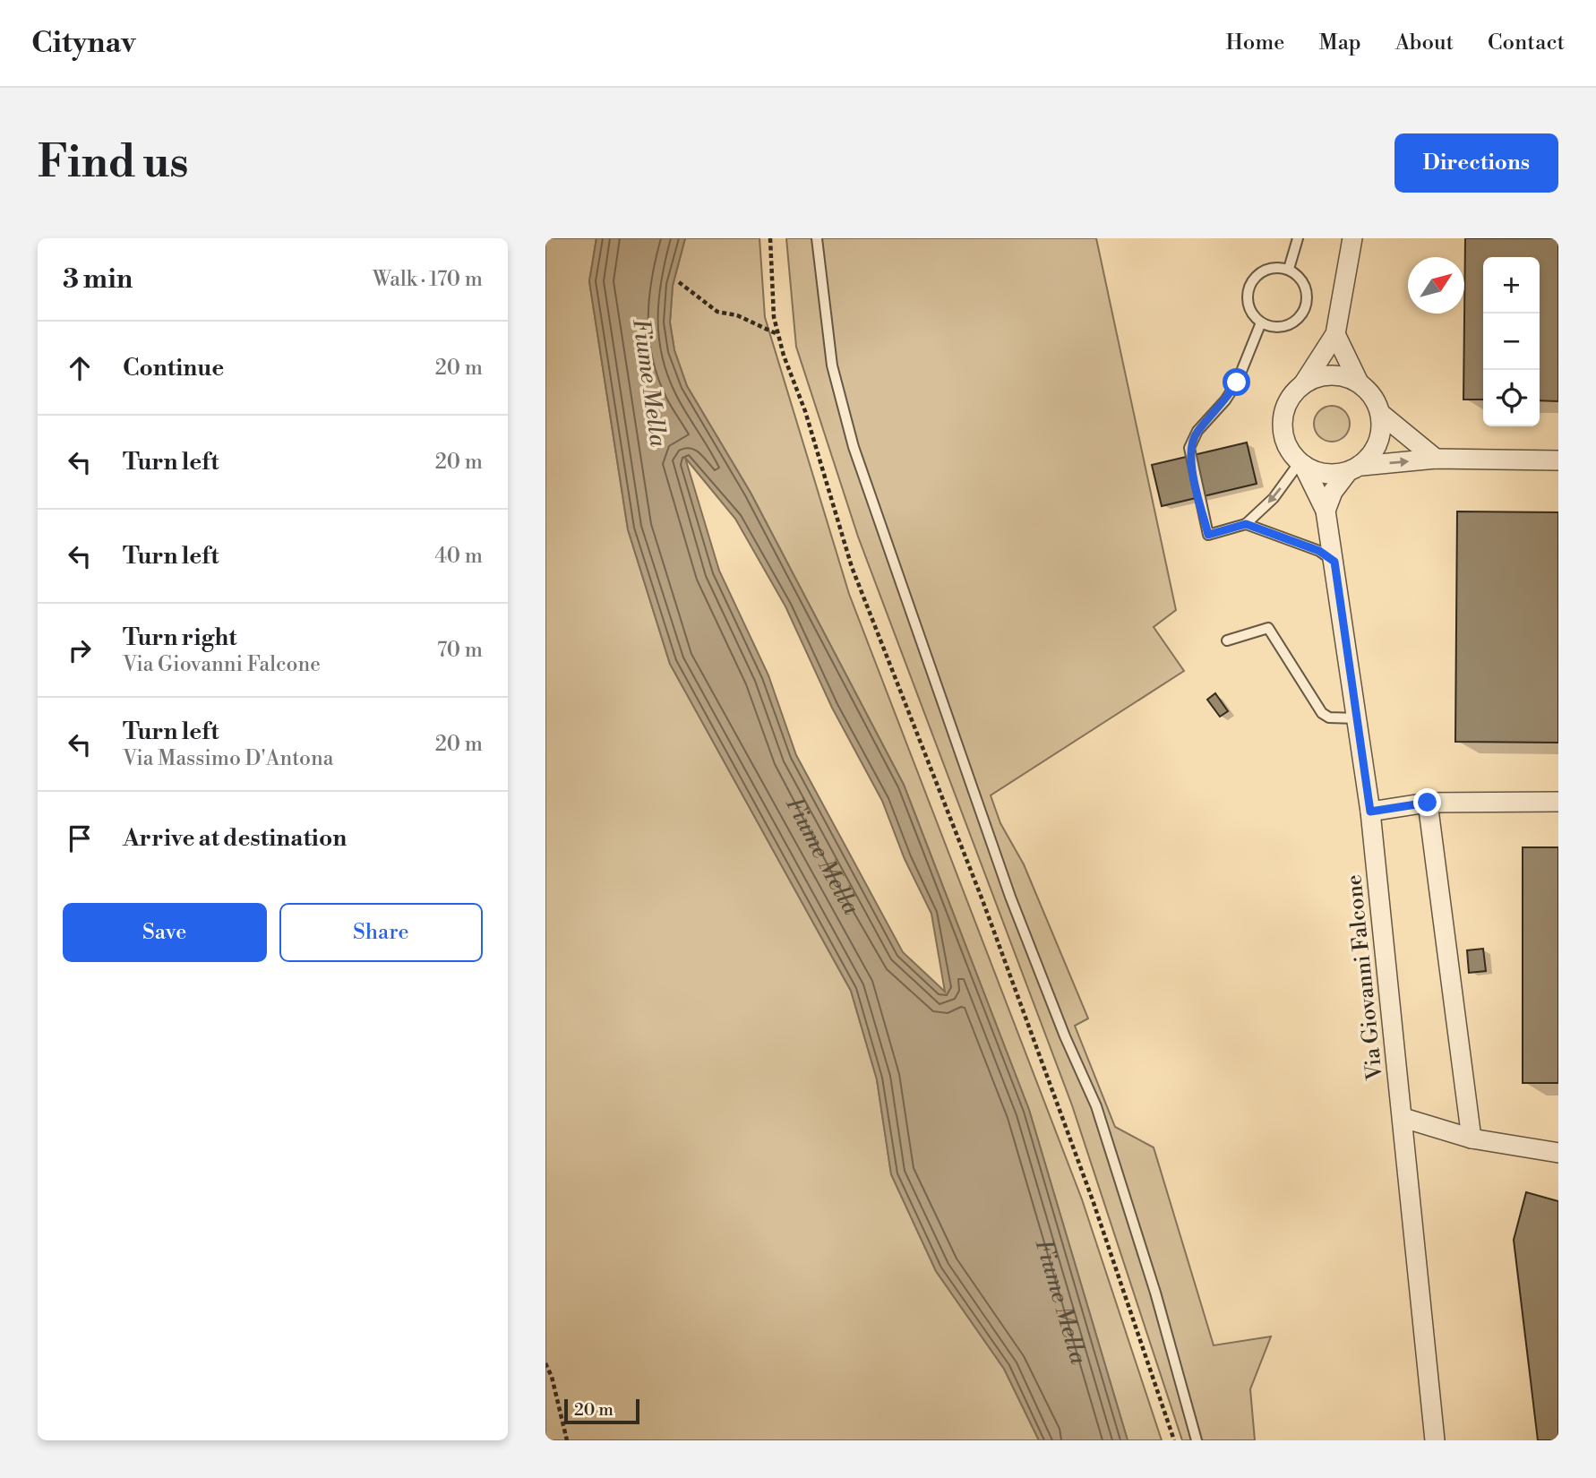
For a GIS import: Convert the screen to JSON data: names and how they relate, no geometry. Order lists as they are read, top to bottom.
{
  "streets": {
    "street": ["Via Giovanni Falcone"]
  },
  "water": ["Fiume Mella"],
  "scale_bar": "20 m",
  "north": "top right",
  "page": {
    "header": "Citynav",
    "nav": [
      "Home",
      "Map",
      "About",
      "Contact"
    ],
    "buttons": [
      "Directions",
      ["Save", "Share"]
    ],
    "title": "Find us",
    "heading": ["3 min", "Walk · 170 m"],
    "map_buttons": ["+", "−"],
    "list": [
      ["Continue", "20 m"],
      ["Turn left", "20 m"],
      ["Turn left", "40 m"],
      ["Turn right", "Via Giovanni Falcone", "70 m"],
      ["Turn left", "Via Massimo D'Antona", "20 m"],
      "Arrive at destination"
    ],
    "scale": "20 m"
  }
}
